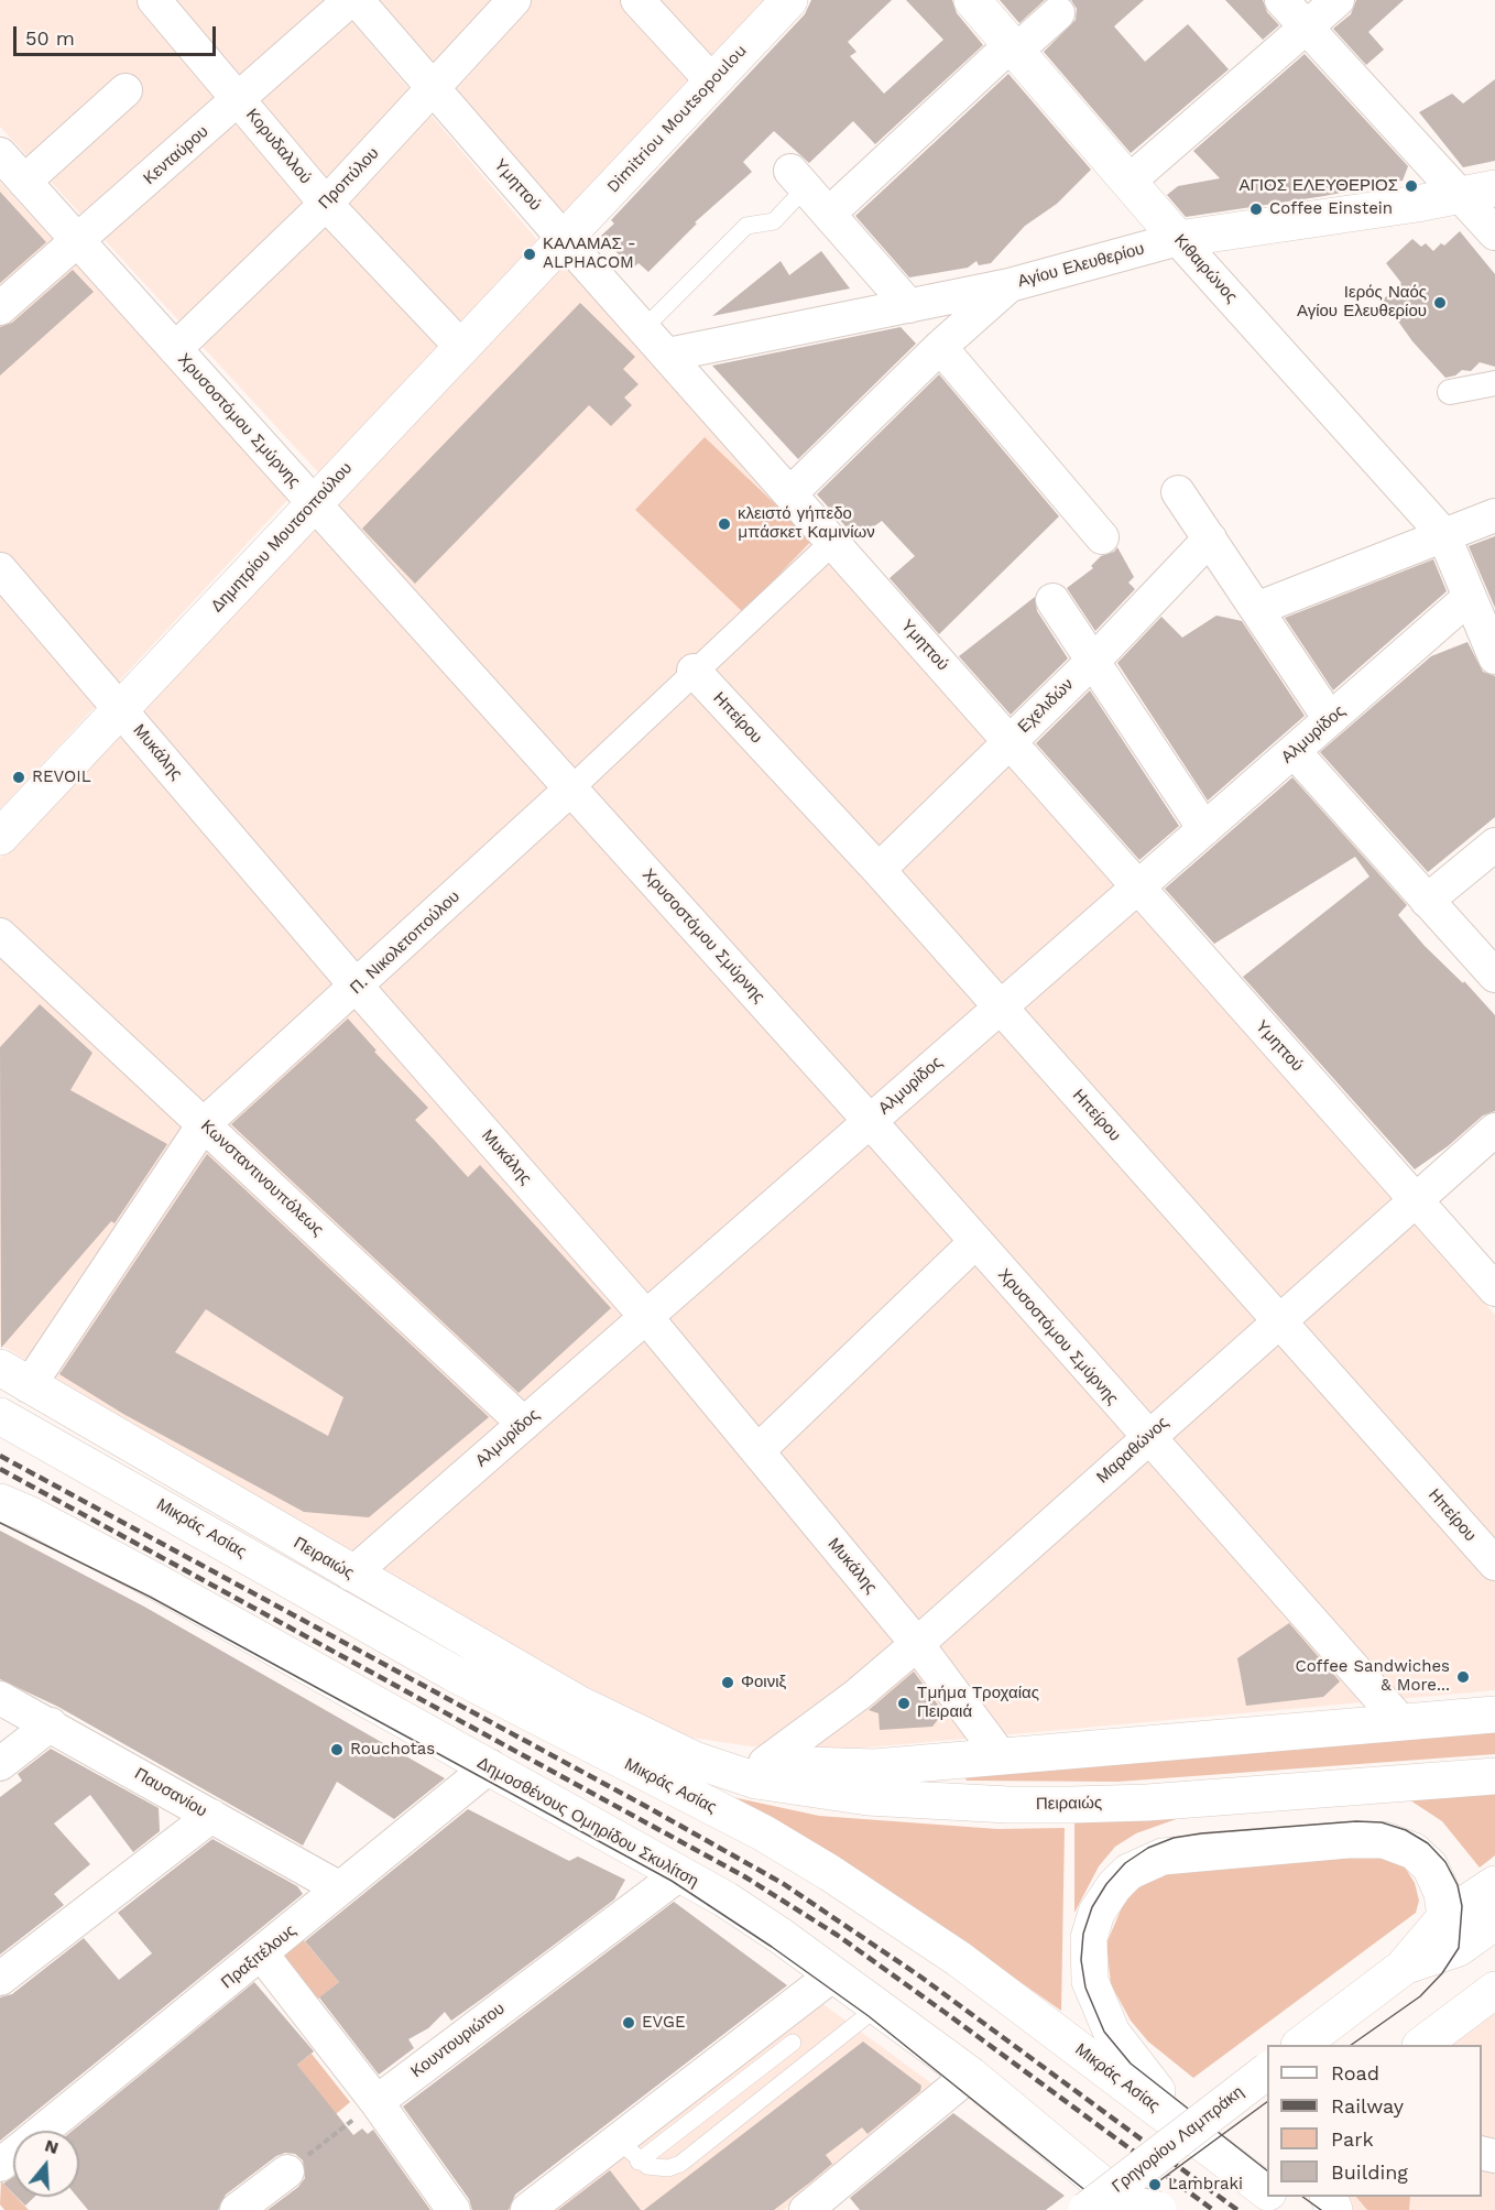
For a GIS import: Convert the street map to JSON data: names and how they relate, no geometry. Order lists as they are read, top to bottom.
{
  "streets": {
    "main road": [
      "Dimitriou Moutsopoulou",
      "Αγίου Ελευθερίου",
      "Κιθαιρώνος",
      "Δημητρίου Μουτσοπούλου",
      "Μικράς Ασίας",
      "Πειραιώς",
      "Δημοσθένους Ομηρίδου Σκυλίτση",
      "Γρηγορίου Λαμπράκη"
    ],
    "street": [
      "Κορυδαλλού",
      "Κενταύρου",
      "Προπύλου",
      "Υμηττού",
      "Χρυσοστόμου Σμύρνης",
      "Εχελιδών",
      "Ηπείρου",
      "Αλμυρίδος",
      "Μυκάλης",
      "Π. Νικολετοπούλου",
      "Κωνσταντινουπόλεως",
      "Μαραθώνος",
      "Παυσανίου",
      "Πραξιτέλους",
      "Κουντουριώτου"
    ]
  },
  "crossings": [
    ["Dimitriou Moutsopoulou", "Υμηττού"],
    ["Dimitriou Moutsopoulou", "Δημητρίου Μουτσοπούλου"],
    ["Κορυδαλλού", "Κενταύρου"],
    ["Κορυδαλλού", "Προπύλου"],
    ["Κορυδαλλού", "Δημητρίου Μουτσοπούλου"],
    ["Κενταύρου", "Χρυσοστόμου Σμύρνης"],
    ["Προπύλου", "Υμηττού"],
    ["Προπύλου", "Χρυσοστόμου Σμύρνης"],
    ["Υμηττού", "Αγίου Ελευθερίου"],
    ["Υμηττού", "Δημητρίου Μουτσοπούλου"],
    ["Υμηττού", "Εχελιδών"],
    ["Υμηττού", "Αλμυρίδος"],
    ["Υμηττού", "Π. Νικολετοπούλου"],
    ["Υμηττού", "Μαραθώνος"],
    ["Αγίου Ελευθερίου", "Κιθαιρώνος"],
    ["Χρυσοστόμου Σμύρνης", "Δημητρίου Μουτσοπούλου"],
    ["Χρυσοστόμου Σμύρνης", "Αλμυρίδος"],
    ["Χρυσοστόμου Σμύρνης", "Π. Νικολετοπούλου"],
    ["Χρυσοστόμου Σμύρνης", "Μαραθώνος"],
    ["Χρυσοστόμου Σμύρνης", "Πειραιώς"],
    ["Δημητρίου Μουτσοπούλου", "Μυκάλης"],
    ["Εχελιδών", "Ηπείρου"],
    ["Ηπείρου", "Αλμυρίδος"],
    ["Ηπείρου", "Π. Νικολετοπούλου"],
    ["Ηπείρου", "Μαραθώνος"],
    ["Αλμυρίδος", "Μυκάλης"],
    ["Αλμυρίδος", "Κωνσταντινουπόλεως"],
    ["Αλμυρίδος", "Πειραιώς"],
    ["Μυκάλης", "Π. Νικολετοπούλου"],
    ["Μυκάλης", "Μαραθώνος"],
    ["Μυκάλης", "Πειραιώς"],
    ["Π. Νικολετοπούλου", "Κωνσταντινουπόλεως"],
    ["Π. Νικολετοπούλου", "Πειραιώς"],
    ["Μαραθώνος", "Πειραιώς"],
    ["Παυσανίου", "Πραξιτέλους"],
    ["Δημοσθένους Ομηρίδου Σκυλίτση", "Πραξιτέλους"],
    ["Δημοσθένους Ομηρίδου Σκυλίτση", "Κουντουριώτου"]
  ],
  "places": [
    "ΑΓΙΟΣ ΕΛΕΥΘΕΡΙΟΣ",
    "Coffee Einstein",
    "ΚΑΛΑΜΑΣ - ALPHACOM",
    "Ιερός Ναός Αγίου Ελευθερίου",
    "κλειστό γήπεδο μπάσκετ Καμινίων",
    "REVOIL",
    "Coffee Sandwiches & More...",
    "Φοινιξ",
    "Τμήμα Τροχαίας Πειραιά",
    "Rouchotas",
    "EVGE",
    "Lambraki"
  ],
  "legend": [
    "Road",
    "Railway",
    "Park",
    "Building"
  ],
  "scale_bar": "50 m",
  "north": "top"
}
